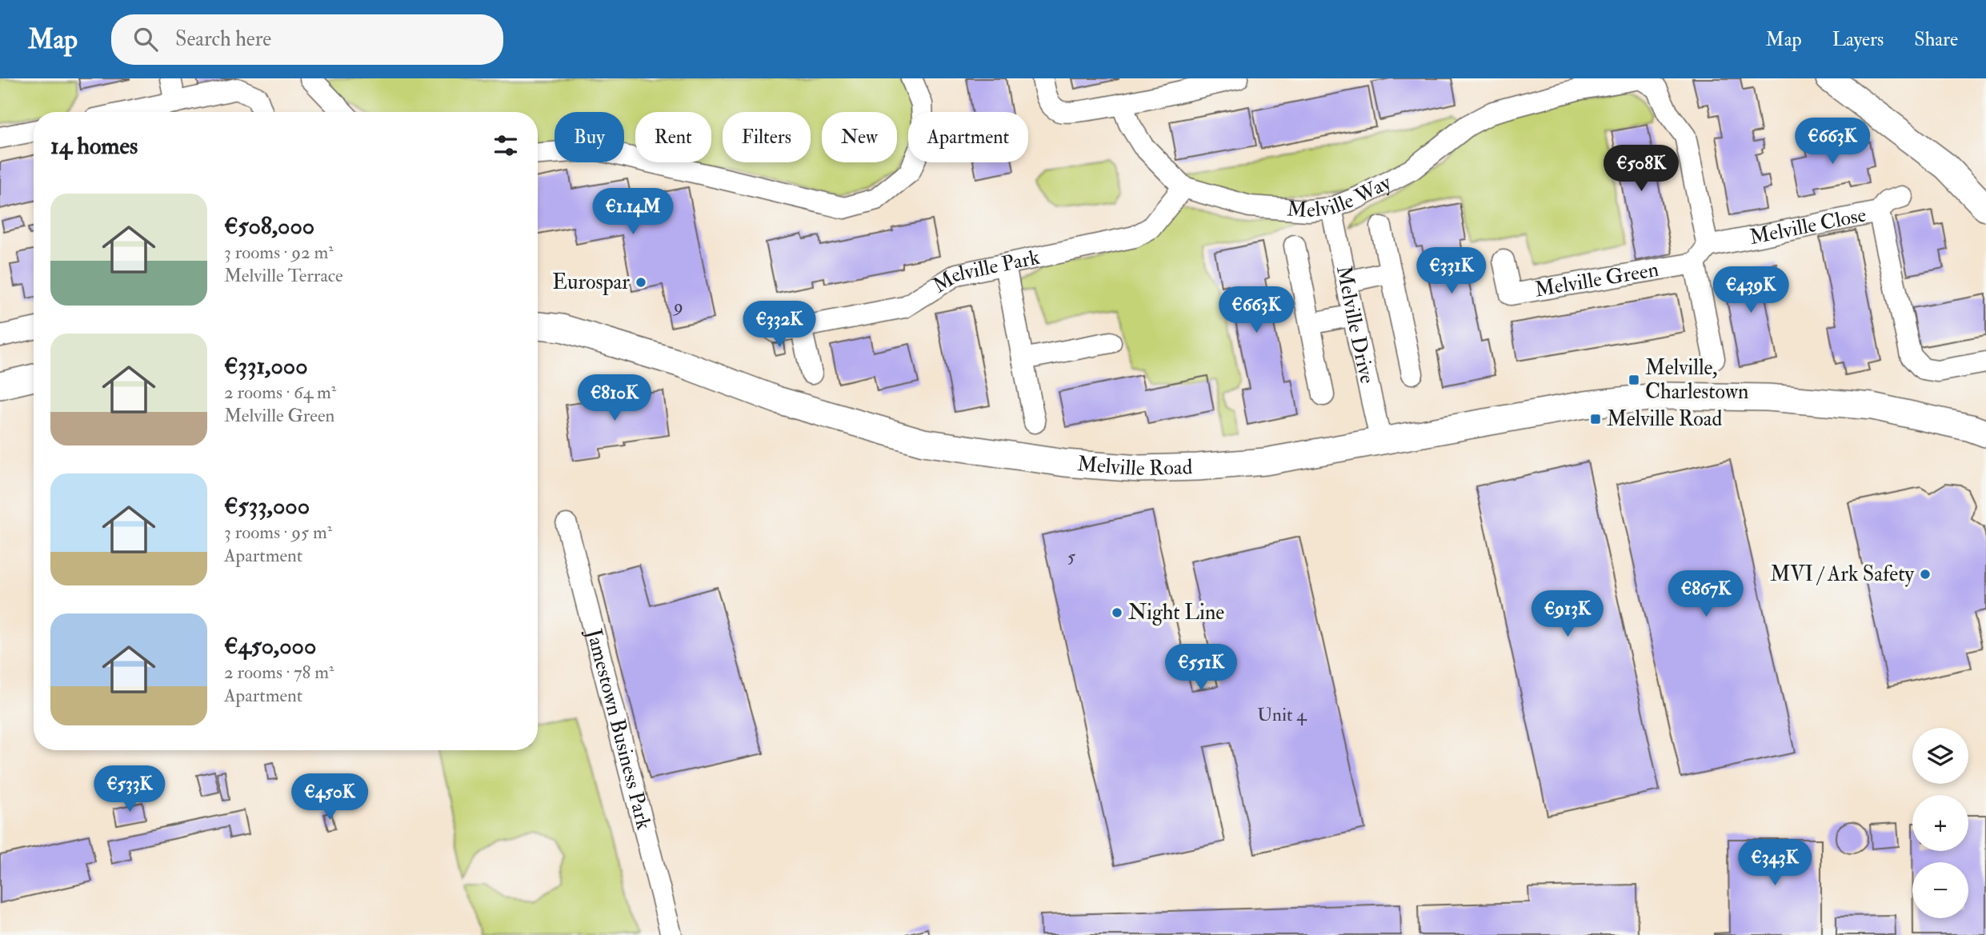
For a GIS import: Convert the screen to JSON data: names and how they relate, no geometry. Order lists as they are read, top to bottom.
{
  "streets": {
    "street": [
      "Melville Way",
      "Melville Close",
      "Melville Park",
      "Melville Green",
      "Melville Drive",
      "Melville Road",
      "Jamestown Business Park"
    ]
  },
  "crossings": [
    ["Melville Way", "Melville Close"],
    ["Melville Way", "Melville Park"],
    ["Melville Way", "Melville Drive"],
    ["Melville Drive", "Melville Road"]
  ],
  "places": {
    "other": ["Eurospar", "MVI / Ark Safety", "Night Line"],
    "transit": ["Melville, Charlestown", "Melville Road"]
  },
  "house_numbers": ["9", "5", "Unit 4"],
  "page": {
    "header": "Map",
    "search": "Search here",
    "nav": ["Map", "Layers", "Share"],
    "chip": [
      "Buy",
      "Rent",
      "Filters",
      "New",
      "Apartment"
    ],
    "heading": "14 homes",
    "price": [
      "€663K",
      "€508K",
      "€1.14M",
      "€331K",
      "€439K",
      "€663K",
      "€332K",
      "€810K",
      "€867K",
      "€913K",
      "€551K",
      "€533K",
      "€450K",
      "€343K"
    ],
    "list": [
      {
        "name": "€508,000",
        "note": "3 rooms · 92 m² · Melville Terrace"
      },
      {
        "name": "€331,000",
        "note": "2 rooms · 64 m² · Melville Green"
      },
      {
        "name": "€533,000",
        "note": "3 rooms · 95 m² · Apartment"
      },
      {
        "name": "€450,000",
        "note": "2 rooms · 78 m² · Apartment"
      }
    ],
    "map_buttons": ["+", "−"]
  }
}
